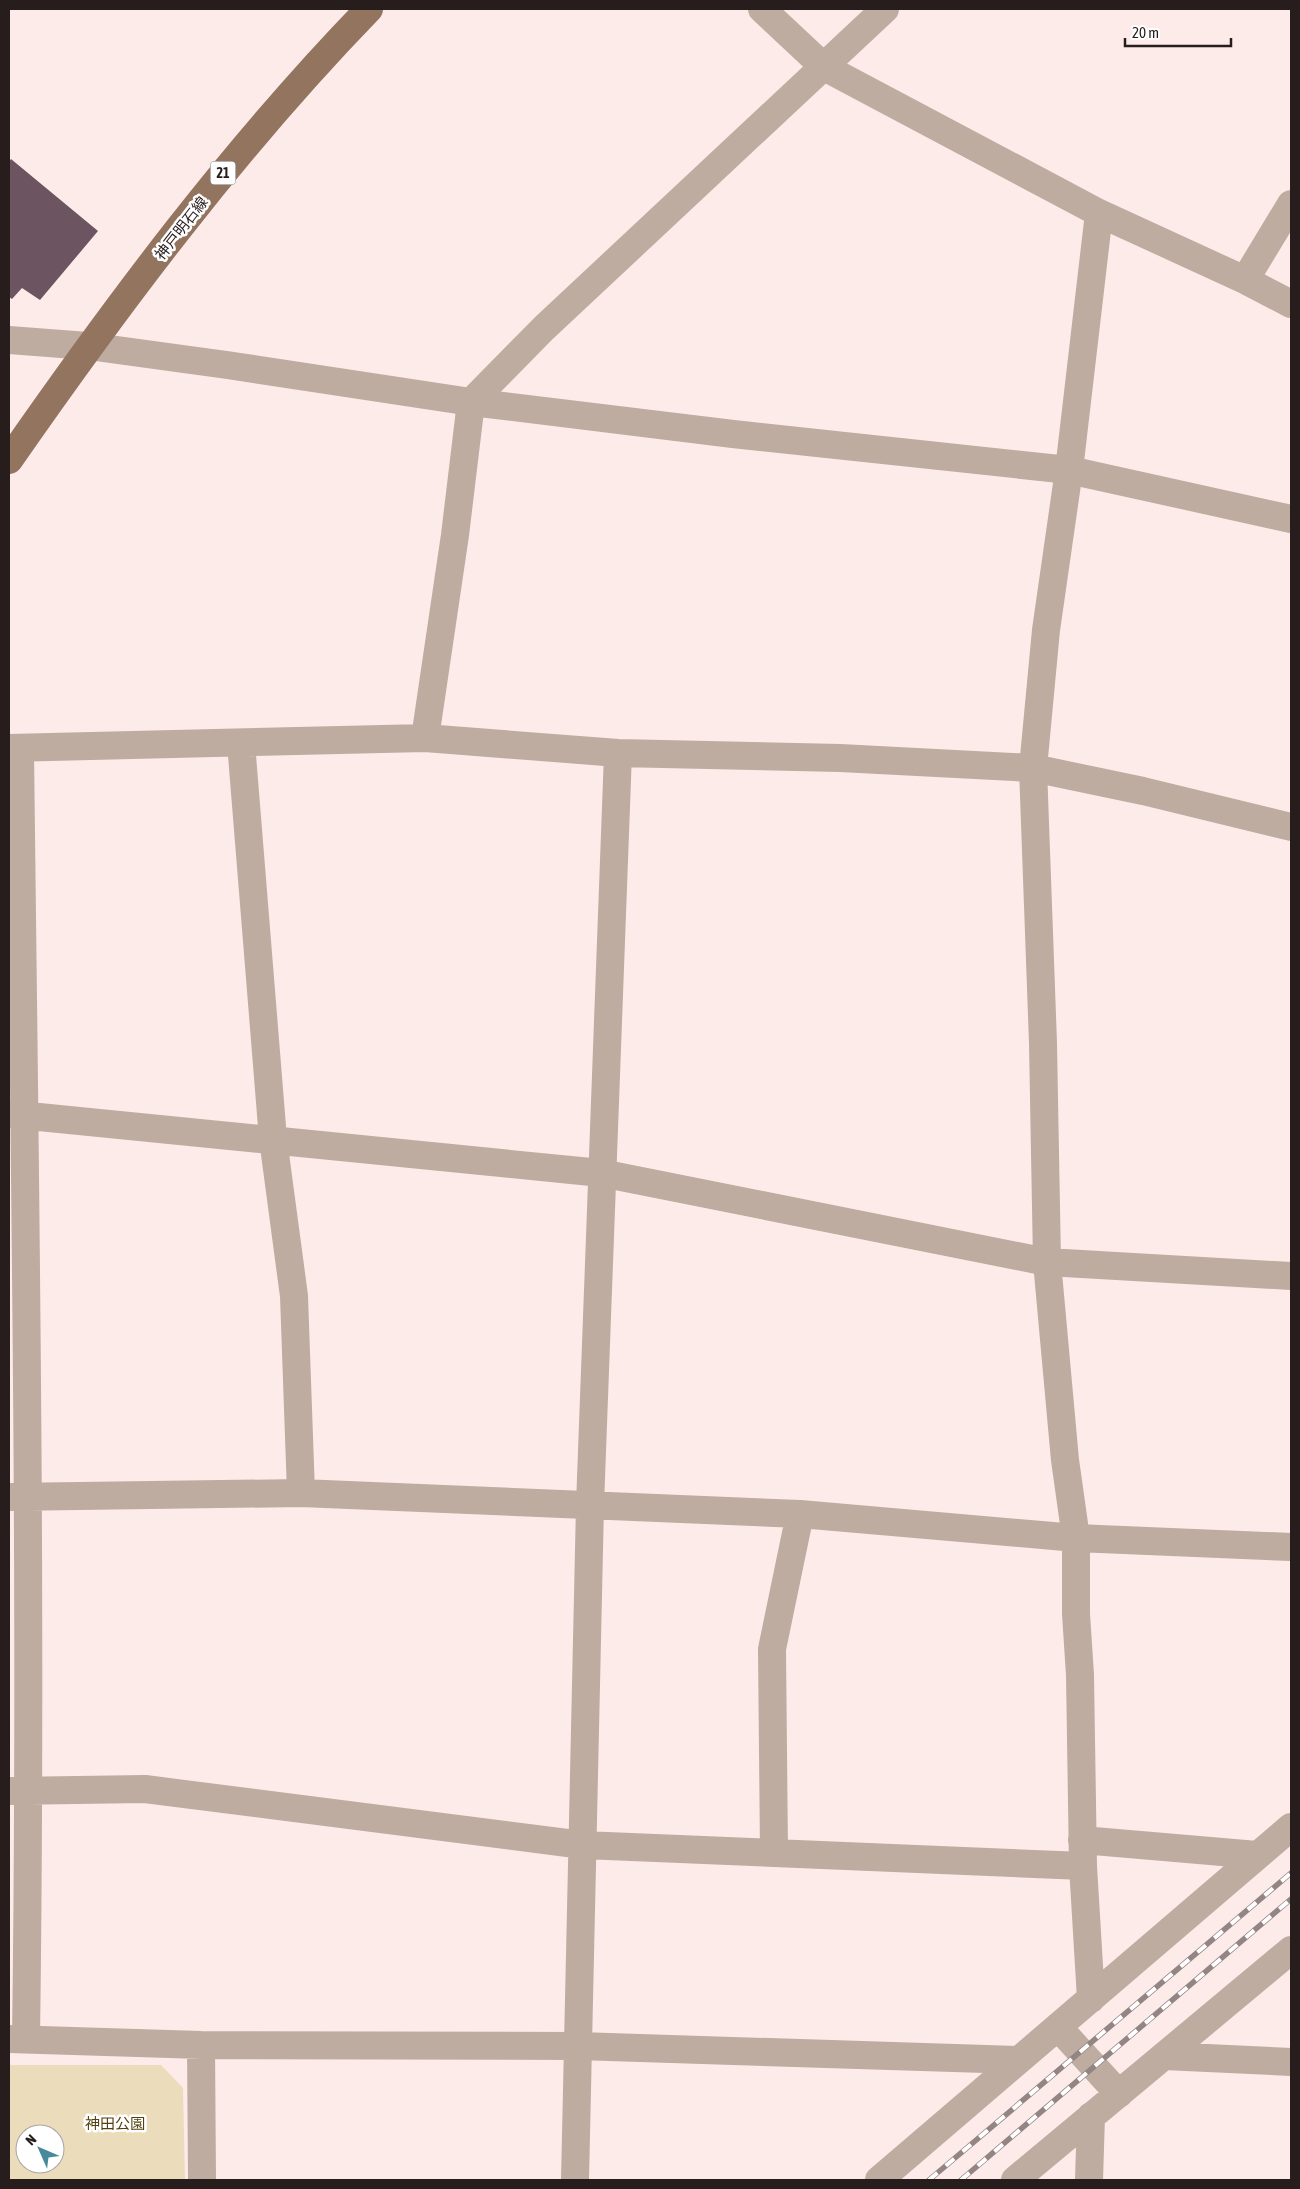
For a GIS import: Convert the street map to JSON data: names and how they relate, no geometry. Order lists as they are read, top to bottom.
{
  "streets": {
    "main road": ["21", "神戸明石線"]
  },
  "parks": ["神田公園"],
  "scale_bar": "20 m",
  "north": "top left"
}
